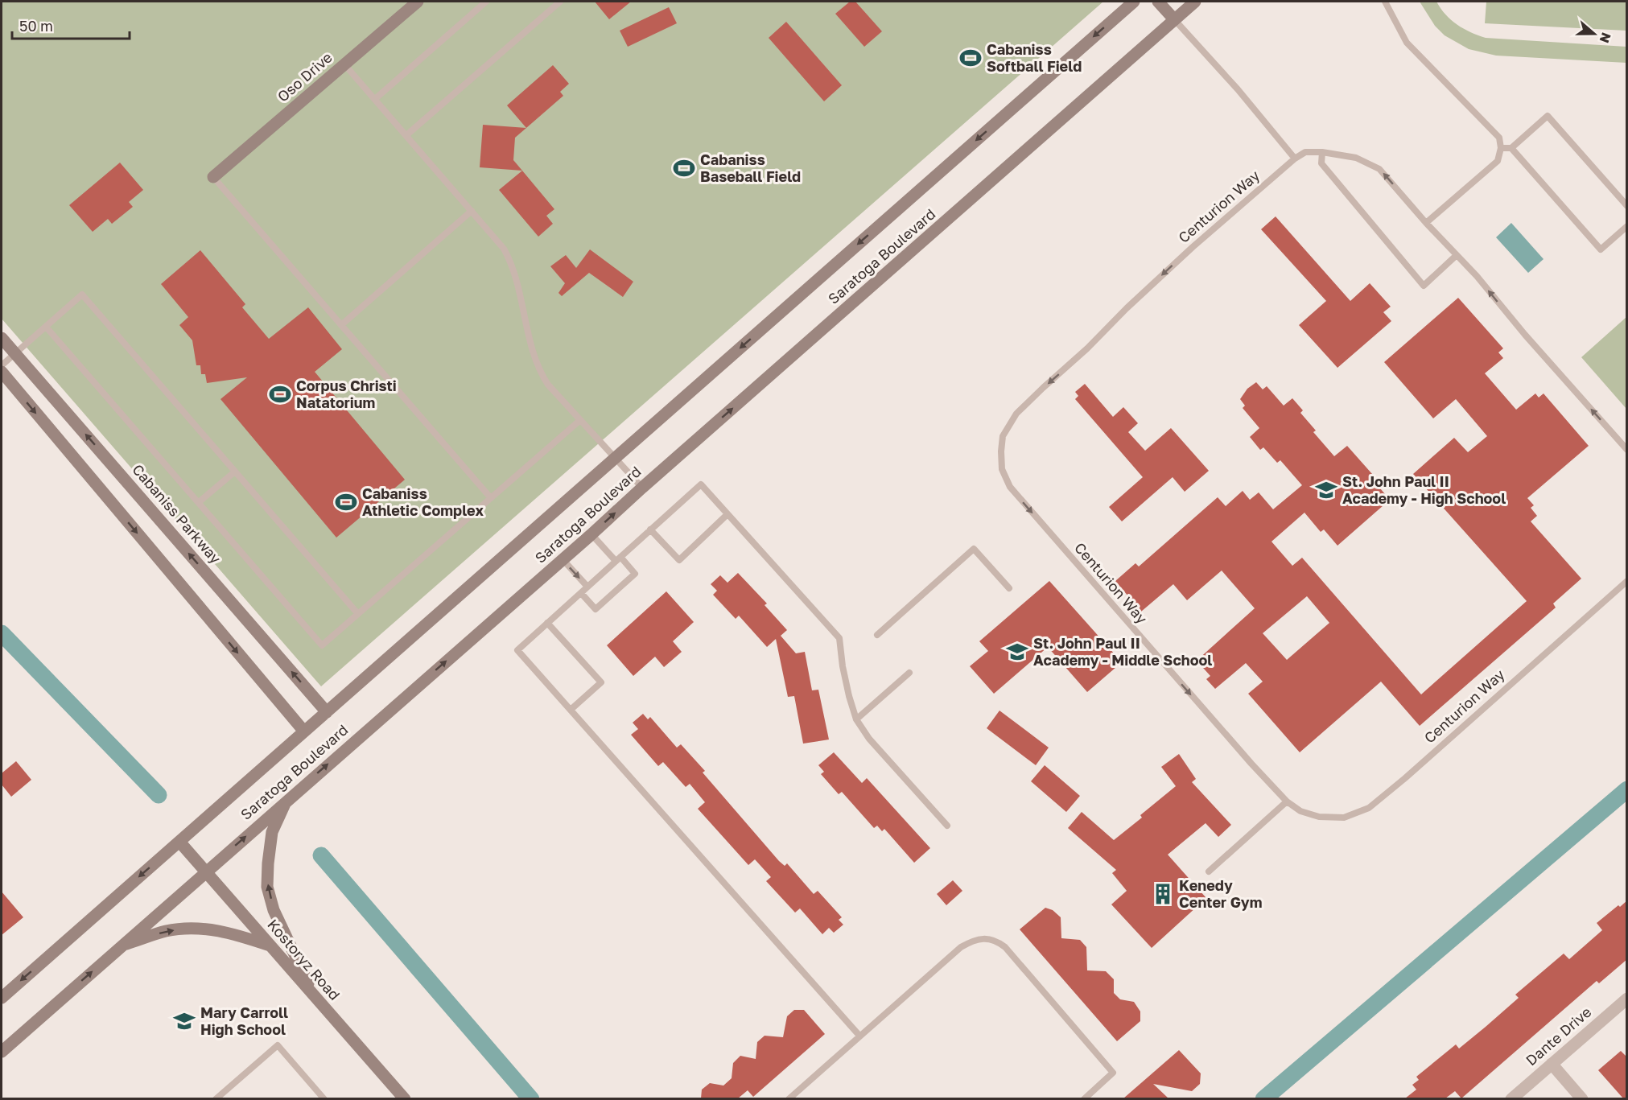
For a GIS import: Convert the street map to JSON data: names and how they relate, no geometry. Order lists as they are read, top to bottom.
{
  "streets": {
    "main road": [
      "Oso Drive",
      "Saratoga Boulevard",
      "Cabaniss Parkway",
      "Kostoryz Road"
    ],
    "street": ["Dante Drive"],
    "lane": ["Centurion Way"]
  },
  "crossings": [
    ["Saratoga Boulevard", "Cabaniss Parkway"],
    ["Saratoga Boulevard", "Kostoryz Road"]
  ],
  "places": {
    "sports": [
      "Cabaniss Softball Field",
      "Cabaniss Baseball Field",
      "Corpus Christi Natatorium",
      "Cabaniss Athletic Complex"
    ],
    "school or university": ["St. John Paul II Academy - High School", "St. John Paul II Academy - Middle School", "Mary Carroll High School"],
    "building": ["Kenedy Center Gym"]
  },
  "scale_bar": "50 m",
  "north": "right"
}
